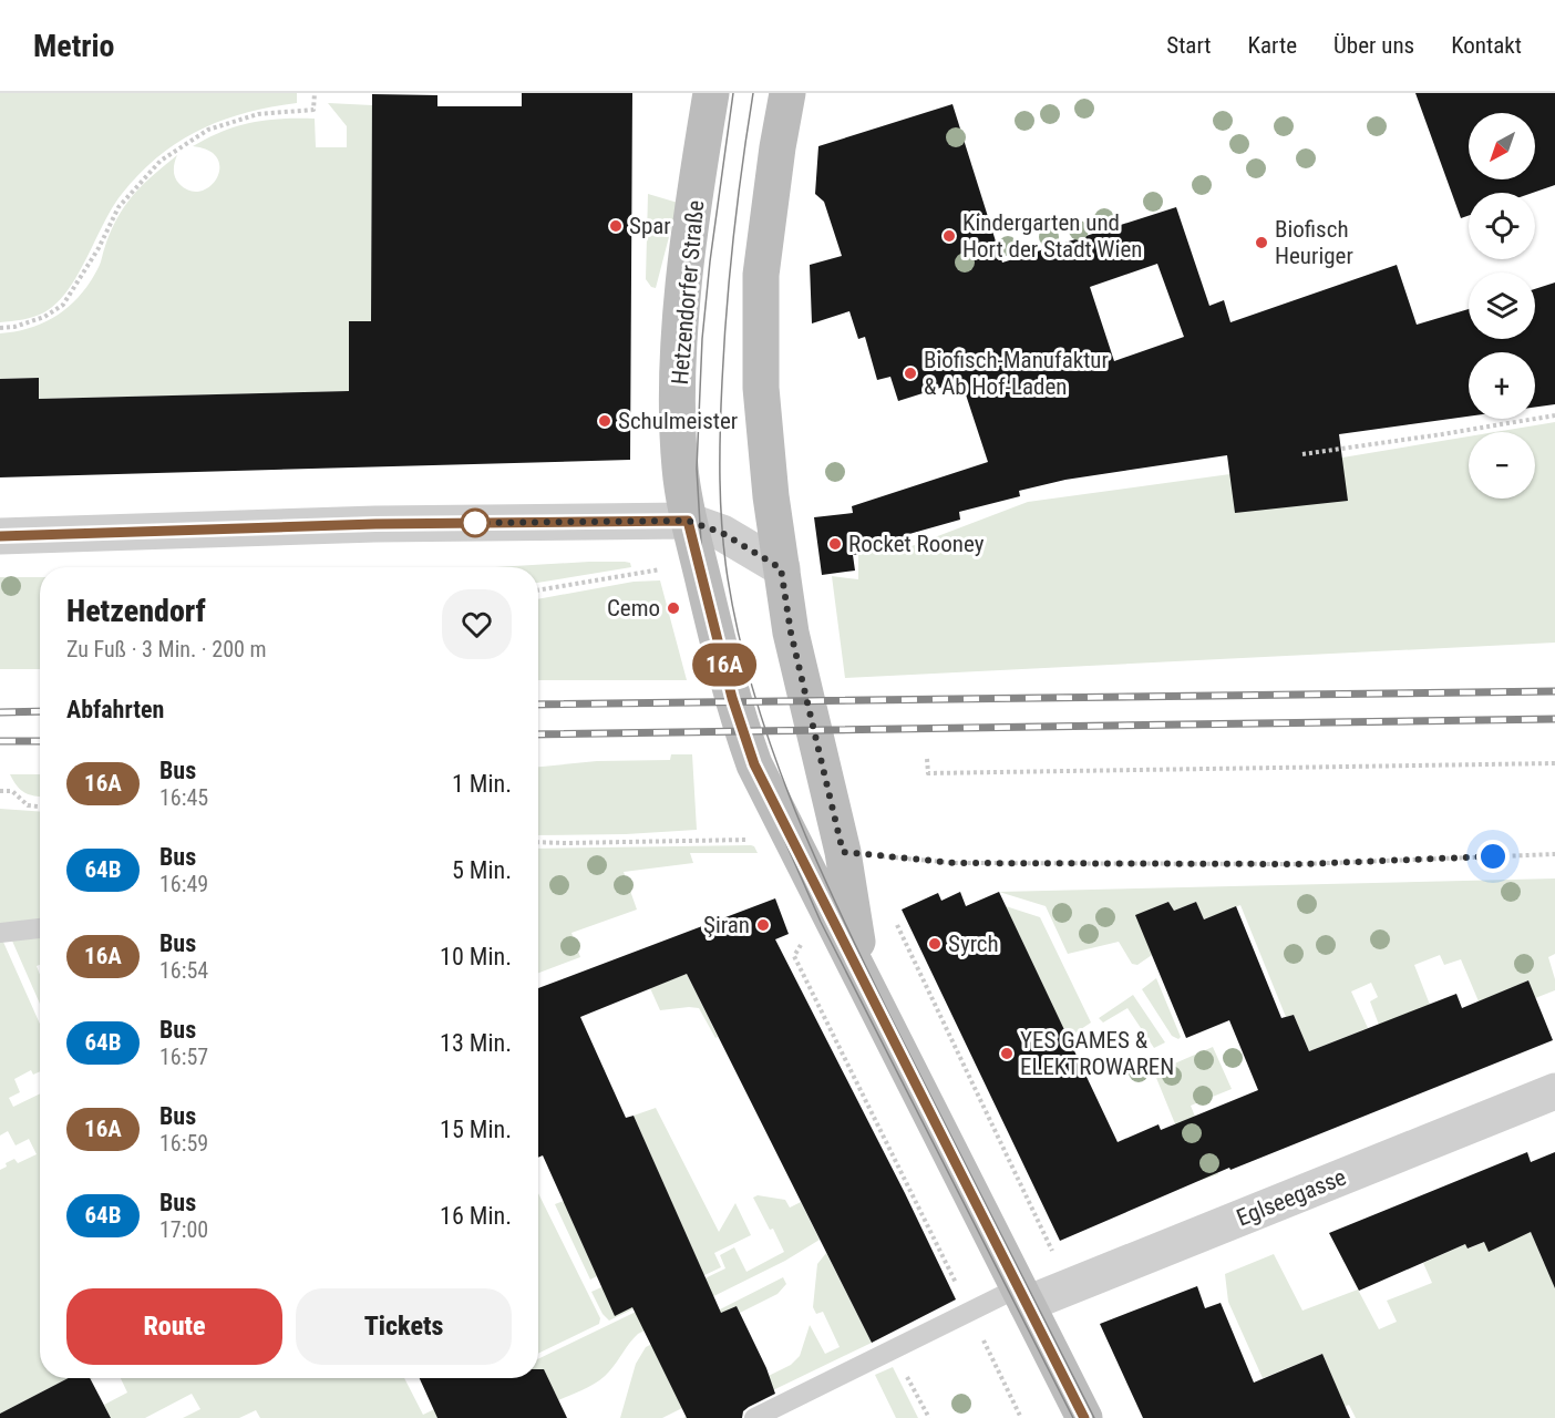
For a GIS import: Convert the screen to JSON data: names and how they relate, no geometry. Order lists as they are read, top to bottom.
{
  "streets": {
    "main road": ["Hetzendorfer Straße"],
    "street": ["Eglseegasse"]
  },
  "crossings": [
    ["Hetzendorfer Straße", "Eglseegasse"]
  ],
  "places": [
    "Spar",
    "Kindergarten und Hort der Stadt Wien",
    "Biofisch Heuriger",
    "Biofisch-Manufaktur & Ab Hof-Laden",
    "Schulmeister",
    "Rocket Rooney",
    "Cemo",
    "Şiran",
    "Syrch",
    "YES GAMES & ELEKTROWAREN"
  ],
  "lines": ["bus line 16A"],
  "north": "bottom left",
  "page": {
    "header": "Metrio",
    "nav": [
      "Start",
      "Karte",
      "Über uns",
      "Kontakt"
    ],
    "on_map": "16A",
    "map_buttons": ["+", "−"],
    "heading": [
      ["Hetzendorf", "Zu Fuß · 3 Min. · 200 m"],
      "Abfahrten"
    ],
    "list": [
      {
        "mark": "16A",
        "name": "Bus",
        "note": "16:45",
        "value": "1 Min."
      },
      {
        "mark": "64B",
        "name": "Bus",
        "note": "16:49",
        "value": "5 Min."
      },
      {
        "mark": "16A",
        "name": "Bus",
        "note": "16:54",
        "value": "10 Min."
      },
      {
        "mark": "64B",
        "name": "Bus",
        "note": "16:57",
        "value": "13 Min."
      },
      {
        "mark": "16A",
        "name": "Bus",
        "note": "16:59",
        "value": "15 Min."
      },
      {
        "mark": "64B",
        "name": "Bus",
        "note": "17:00",
        "value": "16 Min."
      }
    ],
    "buttons": ["Route", "Tickets"]
  }
}
